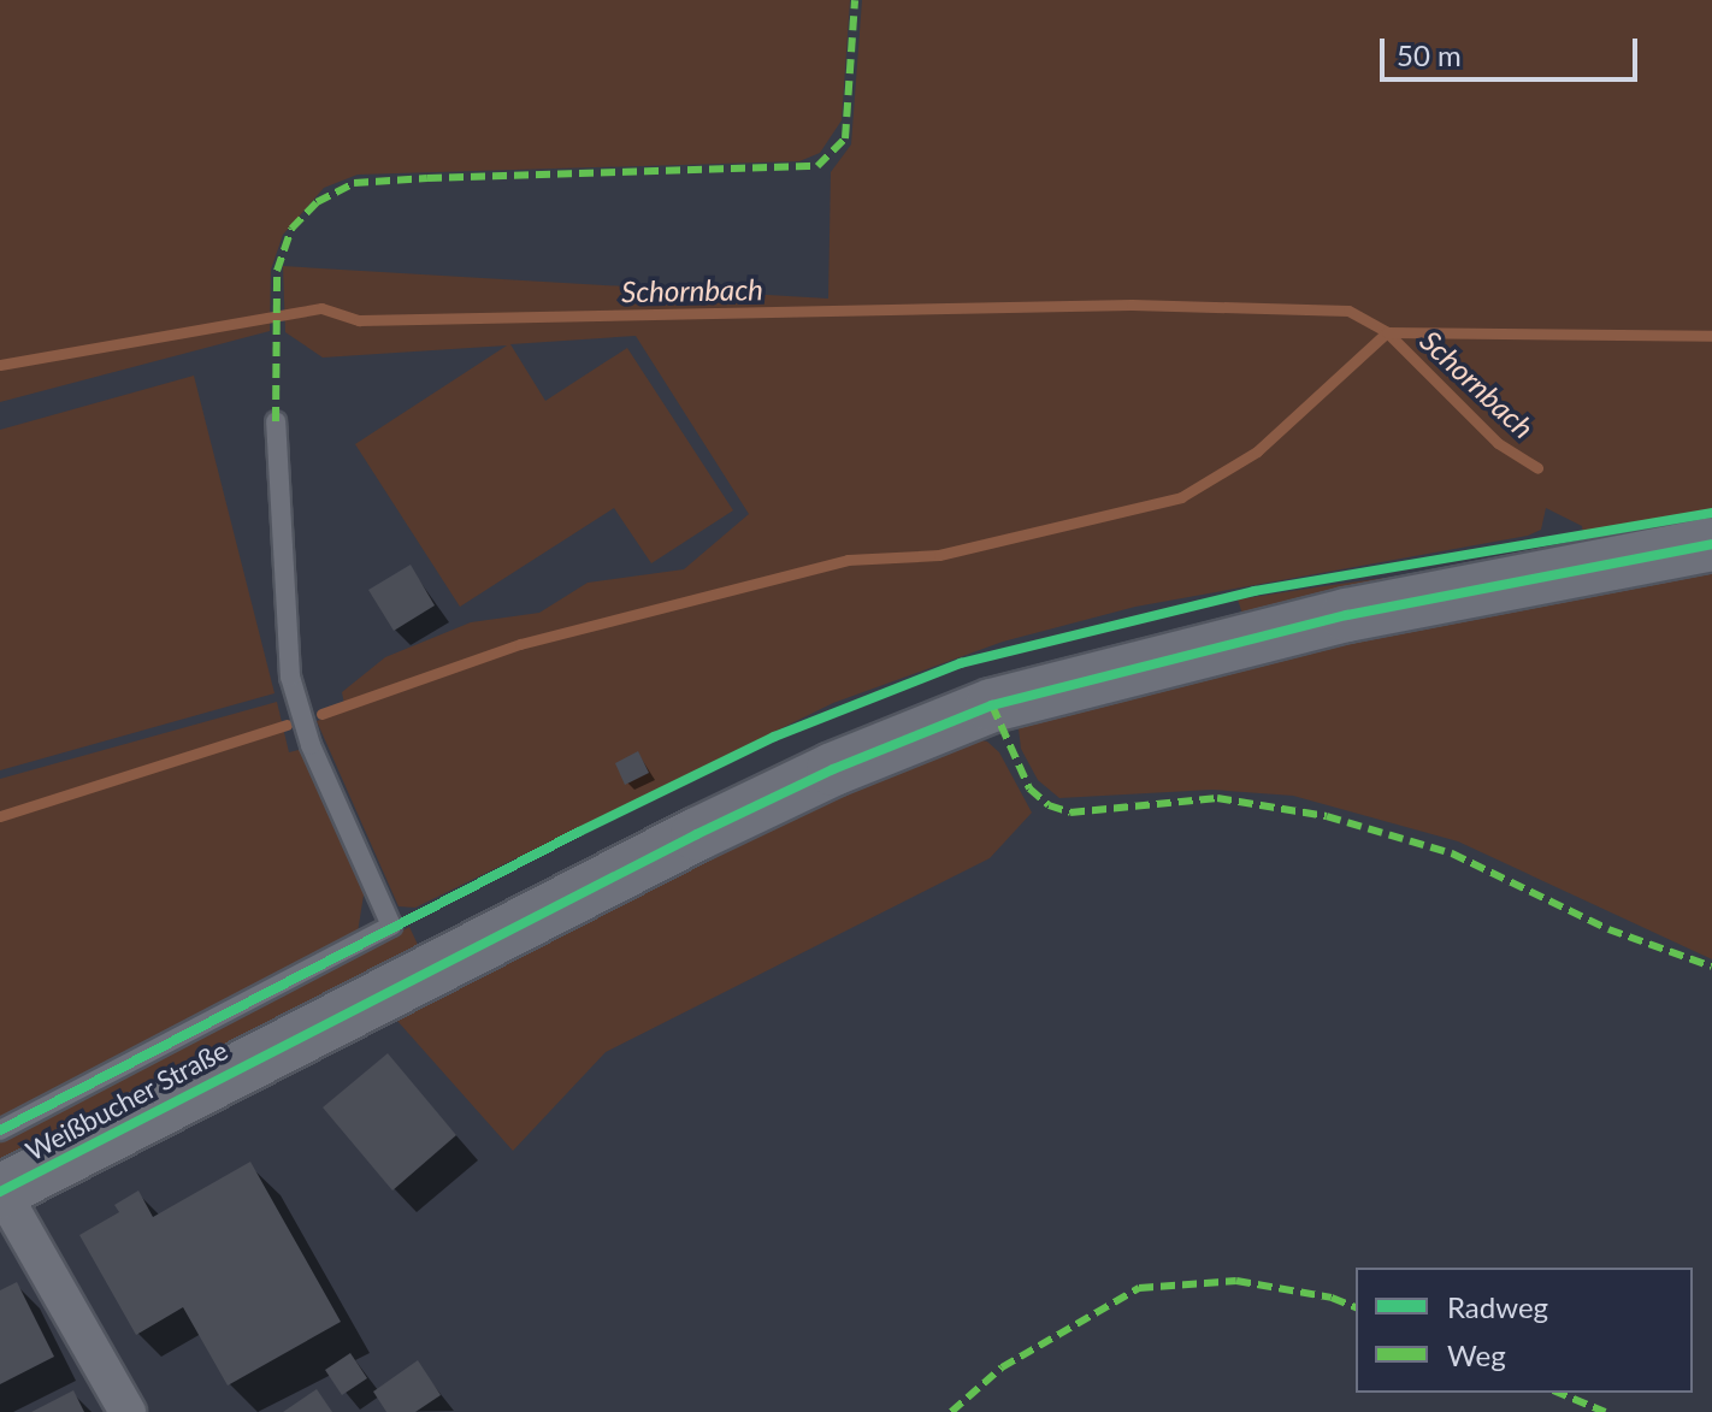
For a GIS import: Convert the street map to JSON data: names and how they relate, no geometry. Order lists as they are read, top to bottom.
{
  "streets": {
    "street": ["Weißbucher Straße"]
  },
  "water": ["Schornbach"],
  "legend": ["Radweg", "Weg"],
  "scale_bar": "50 m"
}
